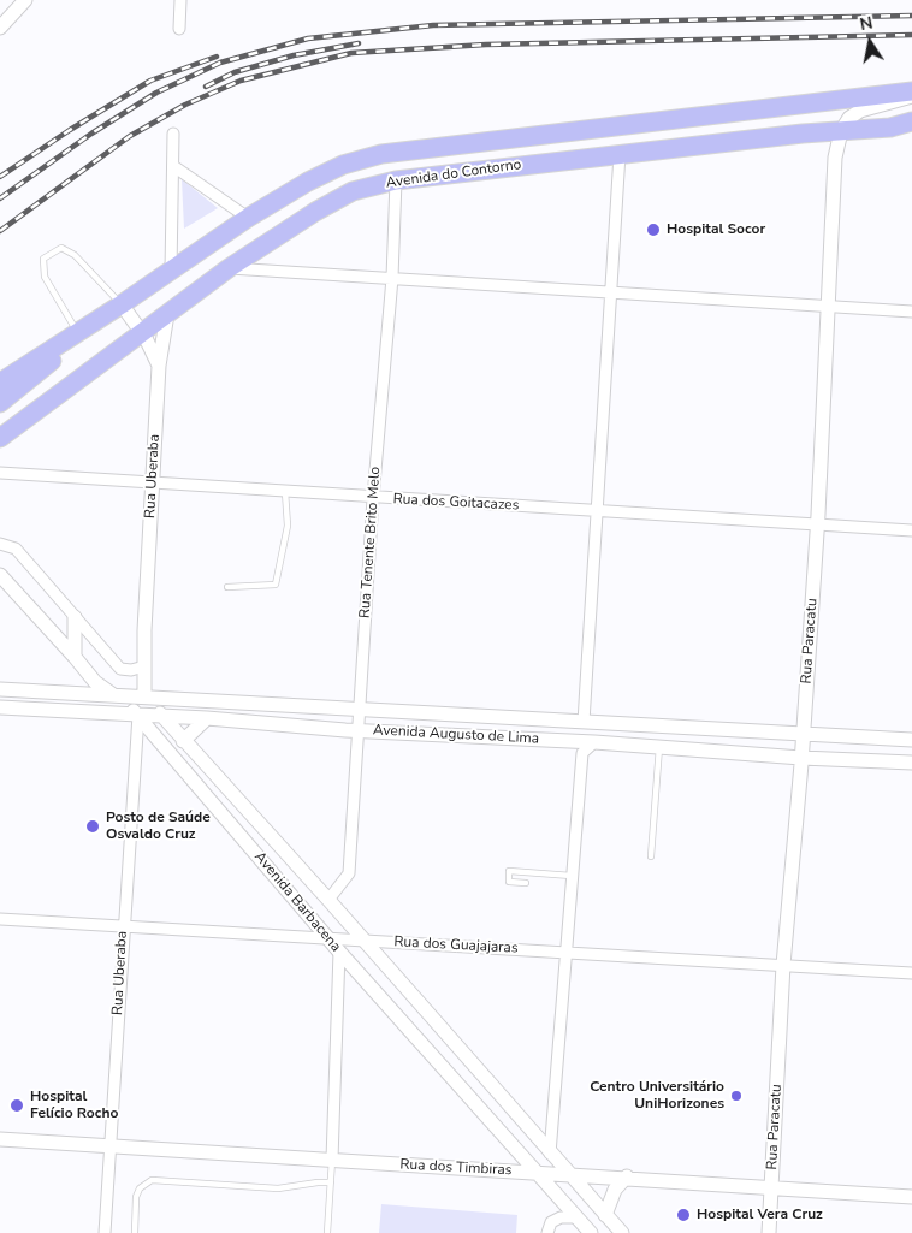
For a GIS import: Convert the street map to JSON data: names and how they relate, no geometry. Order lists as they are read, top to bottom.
{
  "streets": {
    "highway": ["Avenida do Contorno"],
    "main road": [
      "Rua Uberaba",
      "Rua Paracatu",
      "Avenida Augusto de Lima",
      "Avenida Barbacena",
      "Rua dos Timbiras"
    ],
    "street": ["Rua dos Goitacazes", "Rua Tenente Brito Melo", "Rua dos Guajajaras"]
  },
  "crossings": [
    ["Avenida do Contorno", "Rua Uberaba"],
    ["Avenida do Contorno", "Rua Tenente Brito Melo"],
    ["Avenida do Contorno", "Rua Paracatu"],
    ["Rua Uberaba", "Rua dos Goitacazes"],
    ["Rua Uberaba", "Avenida Augusto de Lima"],
    ["Rua Uberaba", "Avenida Barbacena"],
    ["Rua Uberaba", "Rua dos Guajajaras"],
    ["Rua Uberaba", "Rua dos Timbiras"],
    ["Rua dos Goitacazes", "Rua Tenente Brito Melo"],
    ["Rua dos Goitacazes", "Rua Paracatu"],
    ["Rua Tenente Brito Melo", "Avenida Augusto de Lima"],
    ["Rua Tenente Brito Melo", "Avenida Barbacena"],
    ["Rua Paracatu", "Avenida Augusto de Lima"],
    ["Rua Paracatu", "Rua dos Guajajaras"],
    ["Rua Paracatu", "Rua dos Timbiras"],
    ["Avenida Augusto de Lima", "Avenida Barbacena"],
    ["Avenida Barbacena", "Rua dos Guajajaras"],
    ["Avenida Barbacena", "Rua dos Timbiras"]
  ],
  "places": [
    "Hospital Socor",
    "Posto de Saúde Osvaldo Cruz",
    "Centro Universitário UniHorizones",
    "Hospital Felício Rocho",
    "Hospital Vera Cruz"
  ],
  "north": "top"
}
